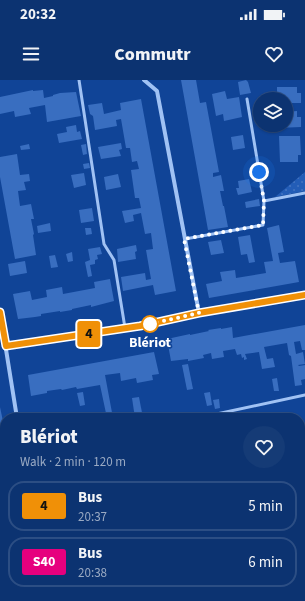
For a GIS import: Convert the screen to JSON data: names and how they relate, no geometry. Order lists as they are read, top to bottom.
{
  "places": ["Blériot"],
  "lines": ["bus line 4"],
  "page": {
    "status": "20:32",
    "header": "Commutr",
    "on_map": "4",
    "heading": ["Blériot", "Walk · 2 min · 120 m"],
    "list": [
      {
        "mark": "4",
        "name": "Bus",
        "note": "20:37",
        "value": "5 min"
      },
      {
        "mark": "S40",
        "name": "Bus",
        "note": "20:38",
        "value": "6 min"
      }
    ]
  }
}
